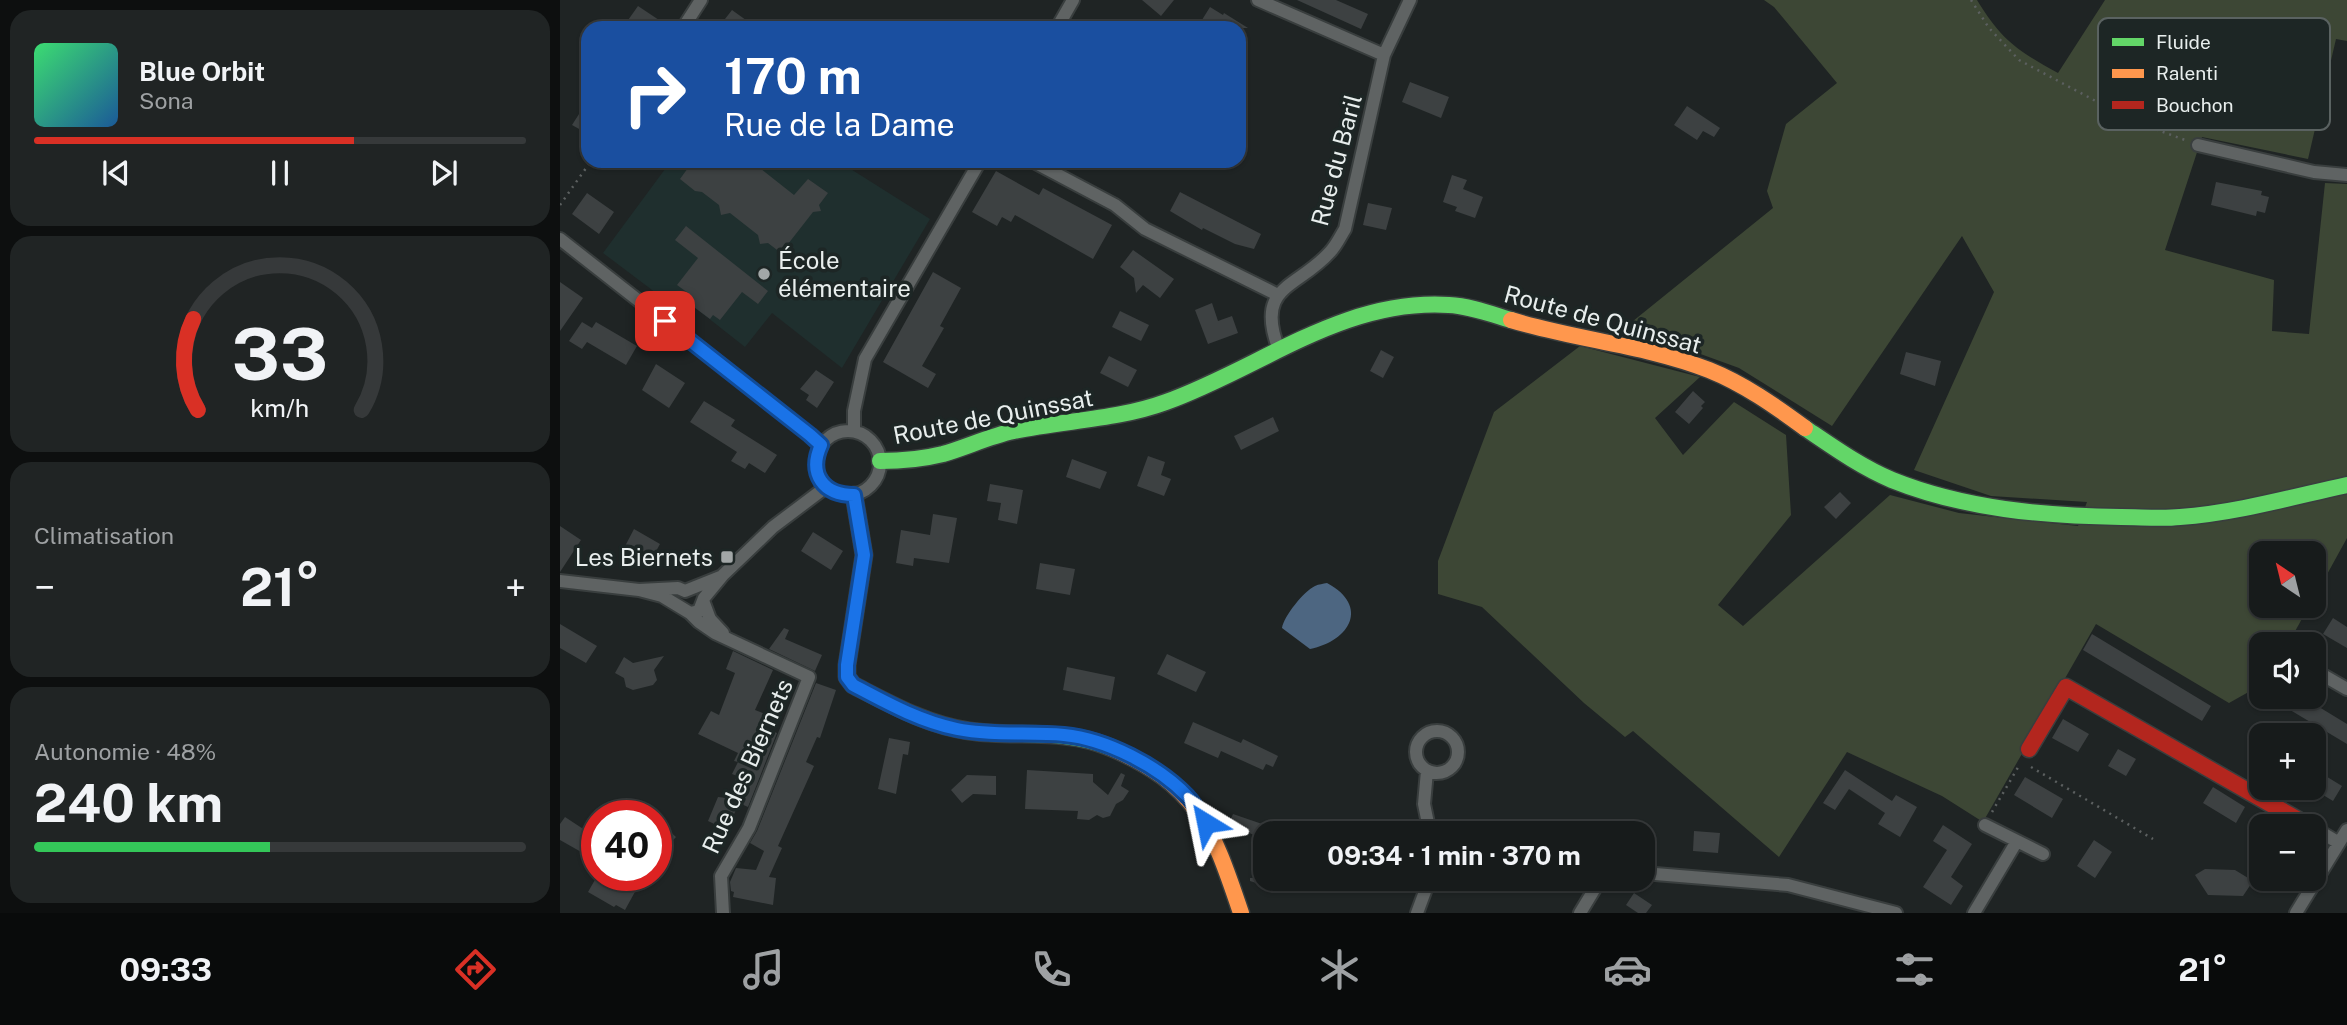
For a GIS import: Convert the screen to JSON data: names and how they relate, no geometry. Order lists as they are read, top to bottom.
{
  "streets": {
    "street": ["Rue du Baril", "Route de Quinssat", "Rue des Biernets"]
  },
  "places": {
    "other": ["École élémentaire"],
    "transit": ["Les Biernets"]
  },
  "legend": ["Fluide", "Ralenti", "Bouchon"],
  "north": "top left",
  "page": {
    "turn": ["170 m", "Rue de la Dame"],
    "song": ["Blue Orbit", "Sona"],
    "tile": [
      "Climatisation",
      ["Autonomie · 48%", "240 km"]
    ],
    "map_buttons": ["+", "−"],
    "heat": ["−", "21°", "+"],
    "limit": "40",
    "trip": "09:34 · 1 min · 370 m",
    "tabs": ["09:33", "21°"],
    "gauge": ["33", "km/h"]
  }
}
